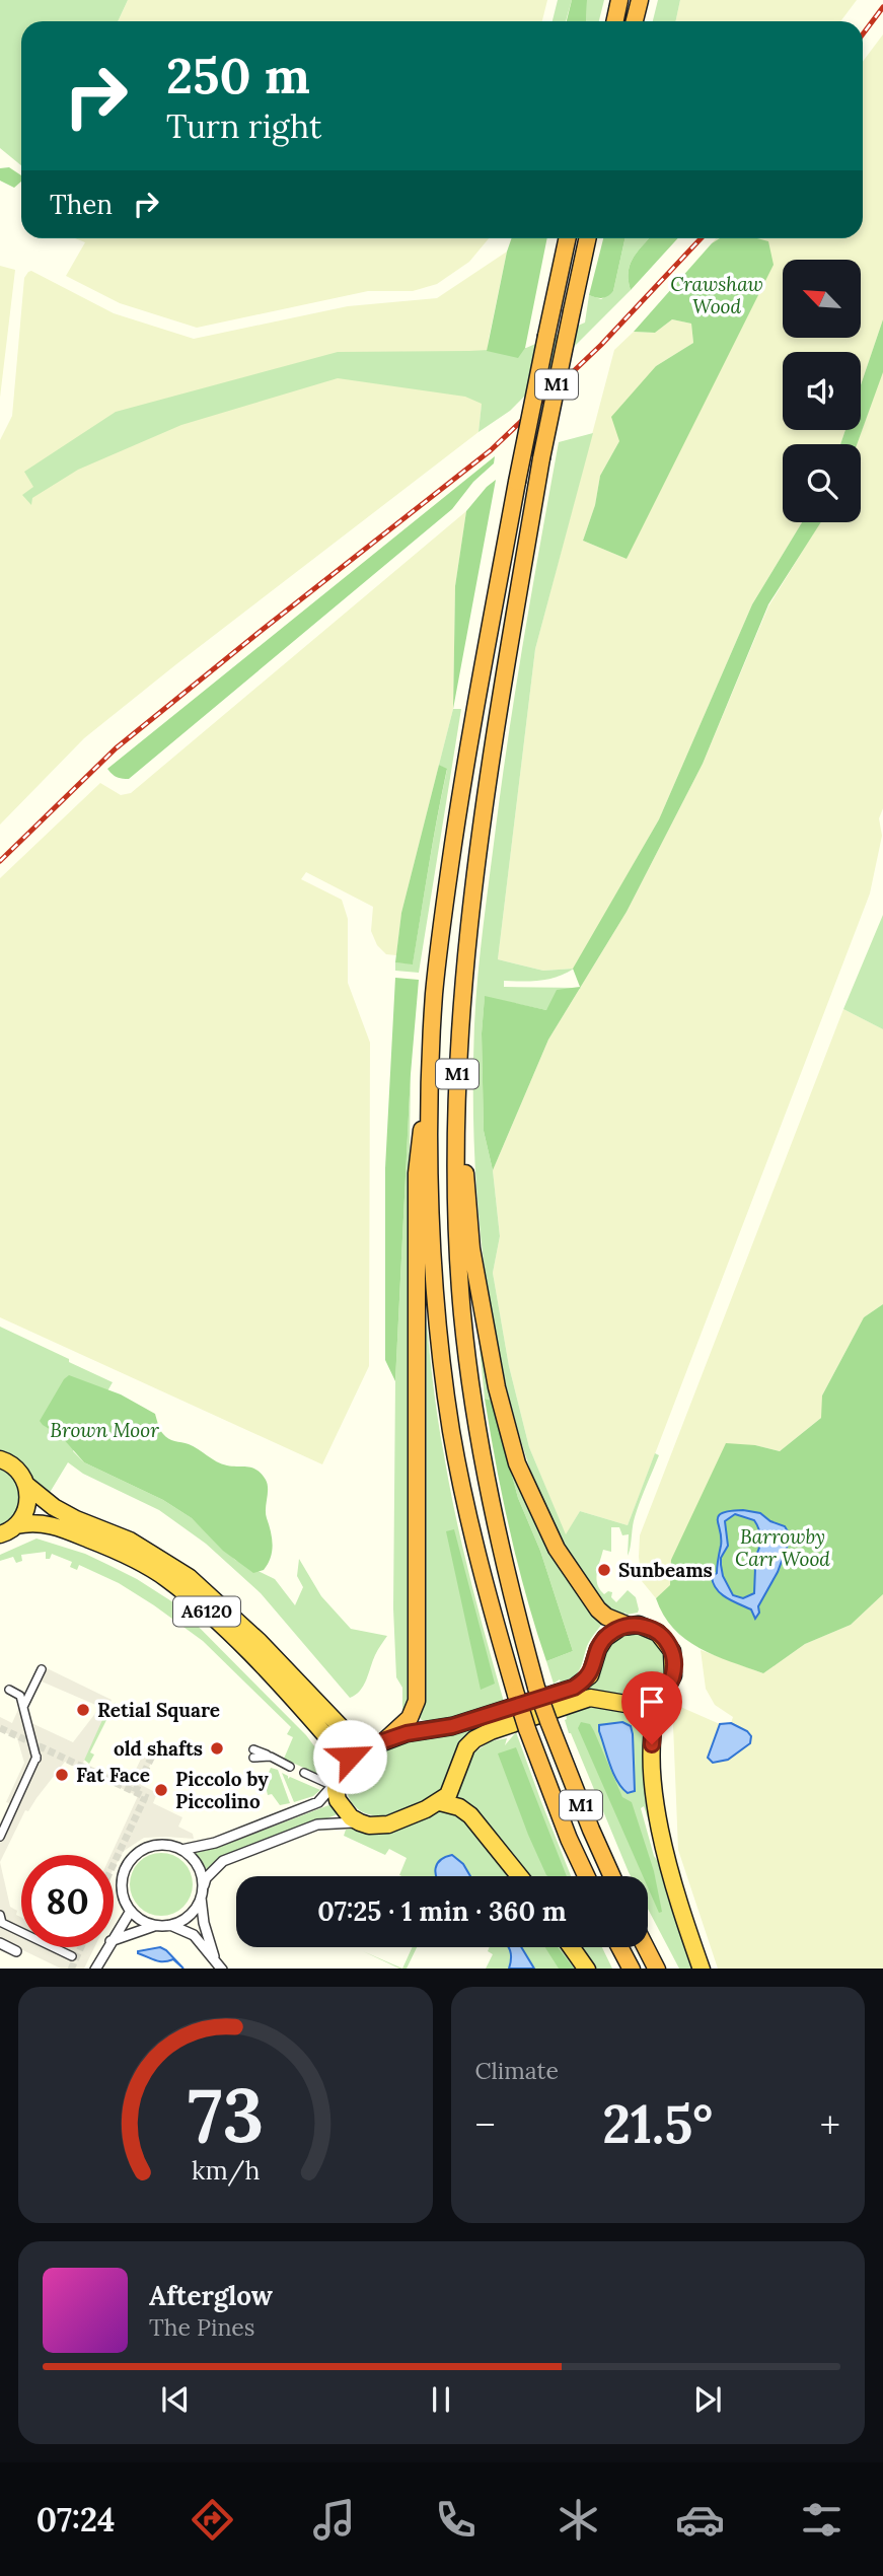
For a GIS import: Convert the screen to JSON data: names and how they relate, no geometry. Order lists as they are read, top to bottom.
{
  "streets": {
    "highway": ["M1", "A6120"]
  },
  "crossings": [
    ["M1", "A6120"]
  ],
  "parks": ["Crawshaw Wood", "Brown Moor", "Barrowby Carr Wood"],
  "places": [
    "Sunbeams",
    "Retial Square",
    "old shafts",
    "Fat Face",
    "Piccolo by Piccolino"
  ],
  "north": "top left",
  "page": {
    "turn": ["250 m", "Turn right"],
    "then": "Then",
    "limit": "80",
    "trip": "07:25 · 1 min · 360 m",
    "tile": "Climate",
    "heat": ["−", "21.5°", "+"],
    "song": ["Afterglow", "The Pines"],
    "tabs": "07:24",
    "gauge": ["73", "km/h"]
  }
}
